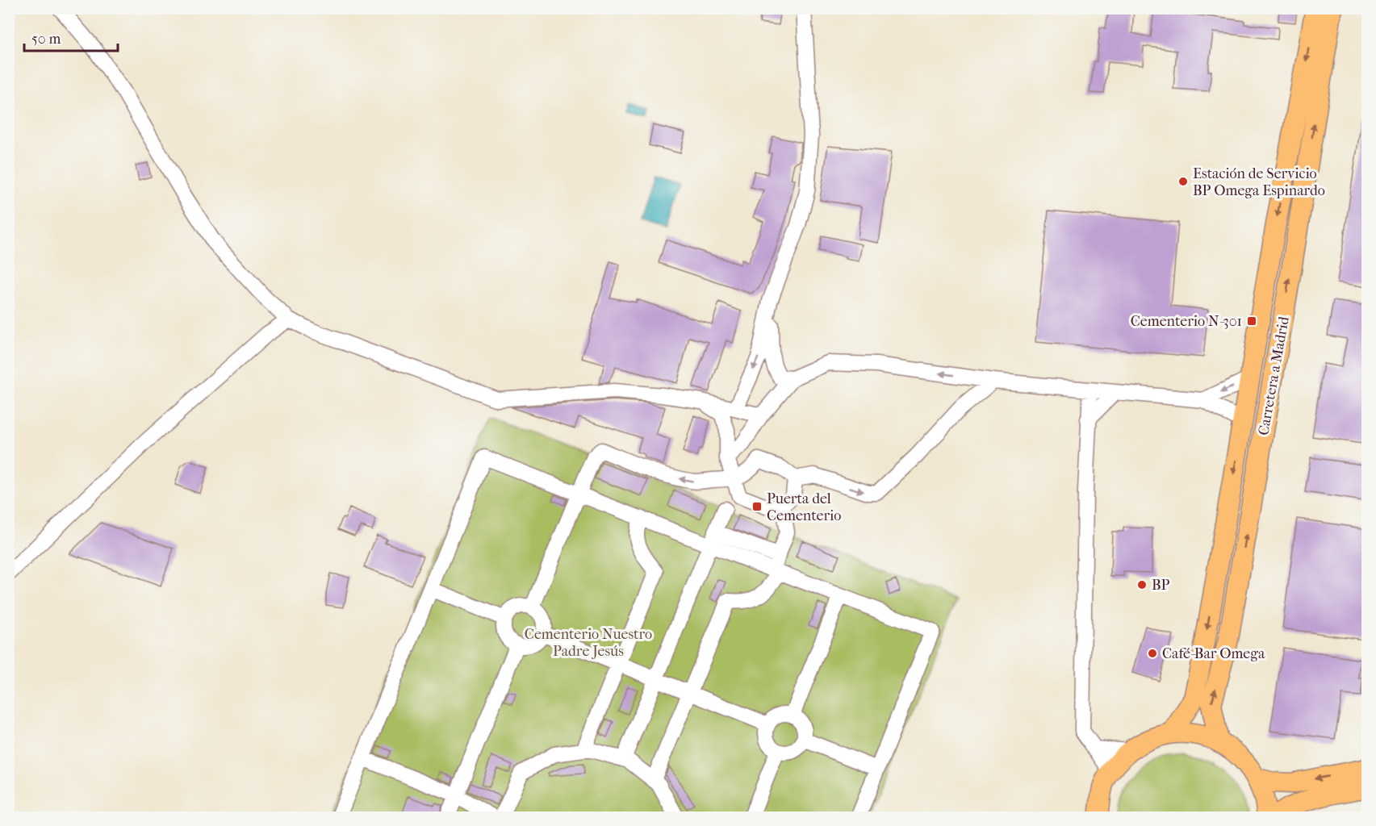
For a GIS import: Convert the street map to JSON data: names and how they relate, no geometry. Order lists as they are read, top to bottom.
{
  "streets": {
    "main road": ["Carretera a Madrid"]
  },
  "parks": ["Cementerio Nuestro Padre Jesús"],
  "places": {
    "other": ["Estación de Servicio BP Omega Espinardo", "BP", "Café-Bar Omega"],
    "transit": ["Cementerio N-301", "Puerta del Cementerio"]
  },
  "scale_bar": "50 m"
}
